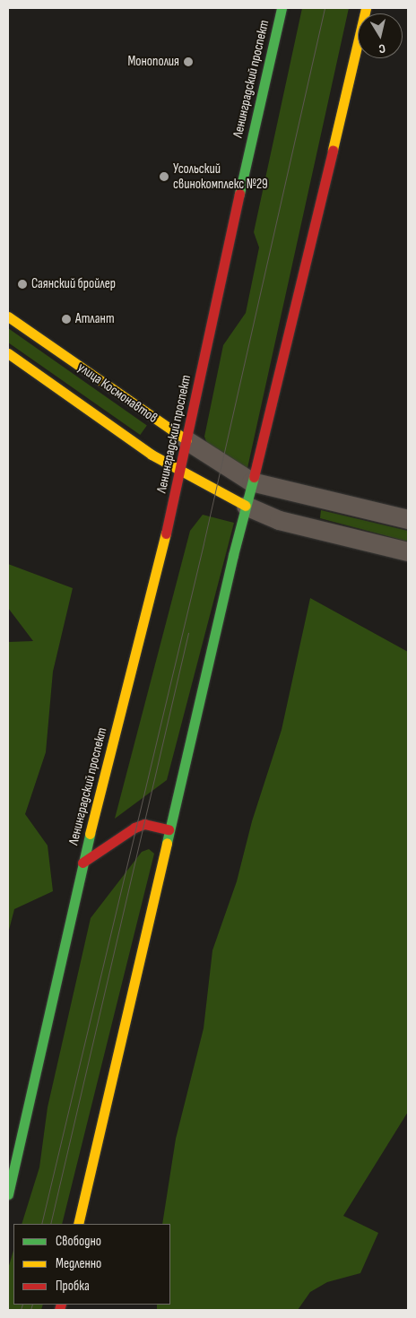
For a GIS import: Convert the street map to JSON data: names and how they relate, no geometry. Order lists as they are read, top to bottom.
{
  "streets": {
    "main road": ["Ленинградский проспект", "улица Космонавтов"]
  },
  "crossings": [
    ["Ленинградский проспект", "улица Космонавтов"]
  ],
  "places": [
    "Монополия",
    "Усольский свинокомплекс №29",
    "Саянский бройлер",
    "Атлант"
  ],
  "legend": ["Свободно", "Медленно", "Пробка"],
  "north": "bottom"
}
